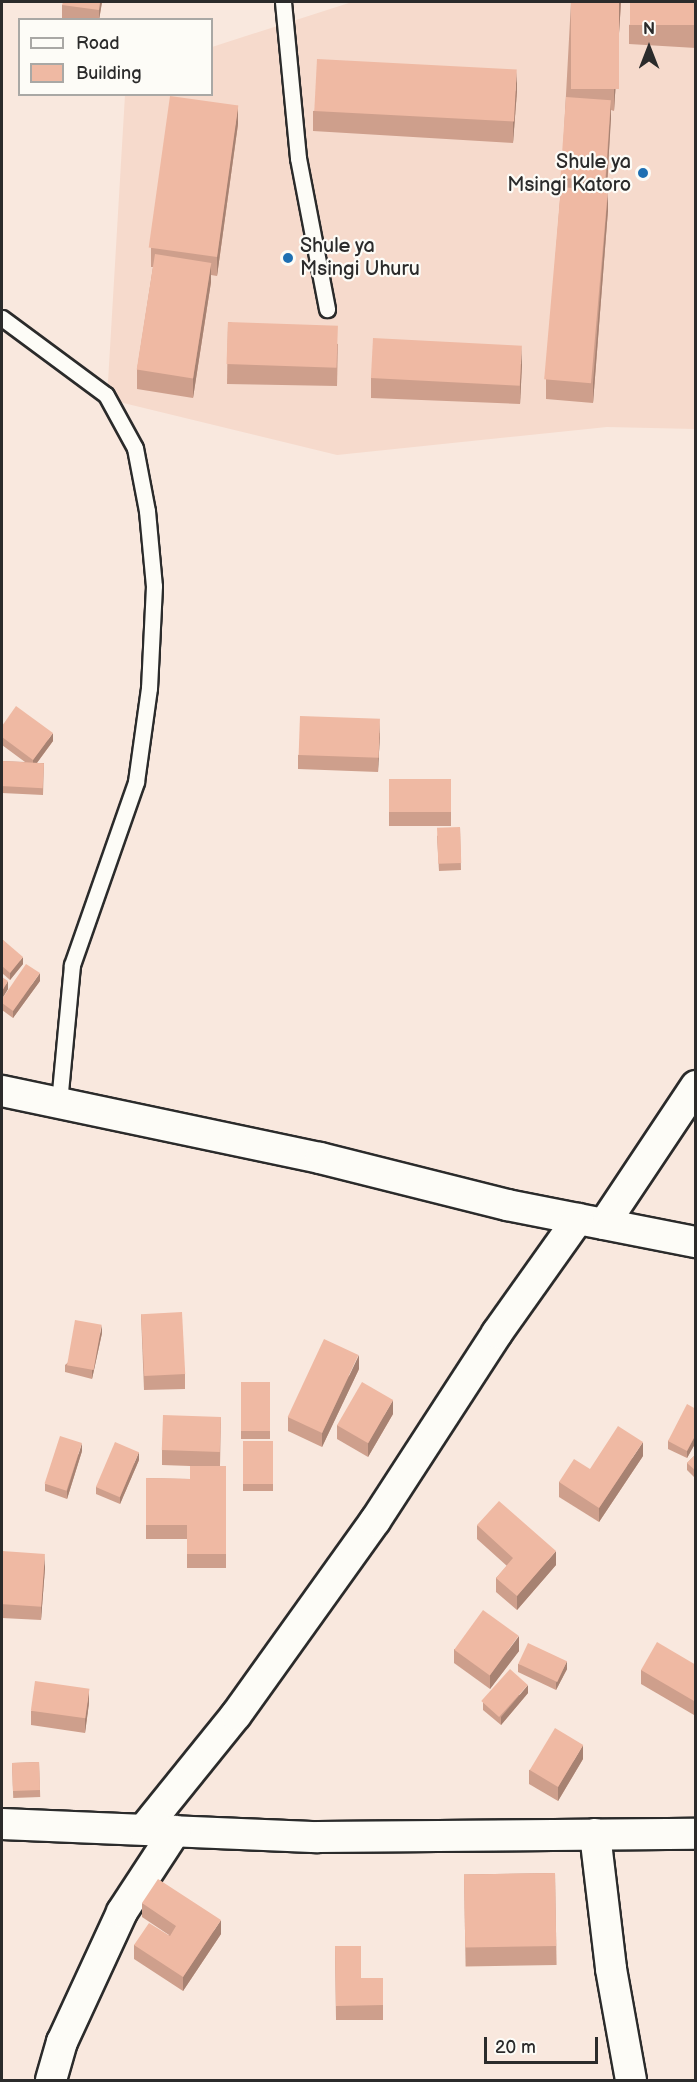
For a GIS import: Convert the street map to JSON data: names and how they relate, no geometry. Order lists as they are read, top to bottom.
{
  "places": ["Shule ya Msingi Katoro", "Shule ya Msingi Uhuru"],
  "legend": ["Road", "Building"],
  "scale_bar": "20 m",
  "north": "top"
}
